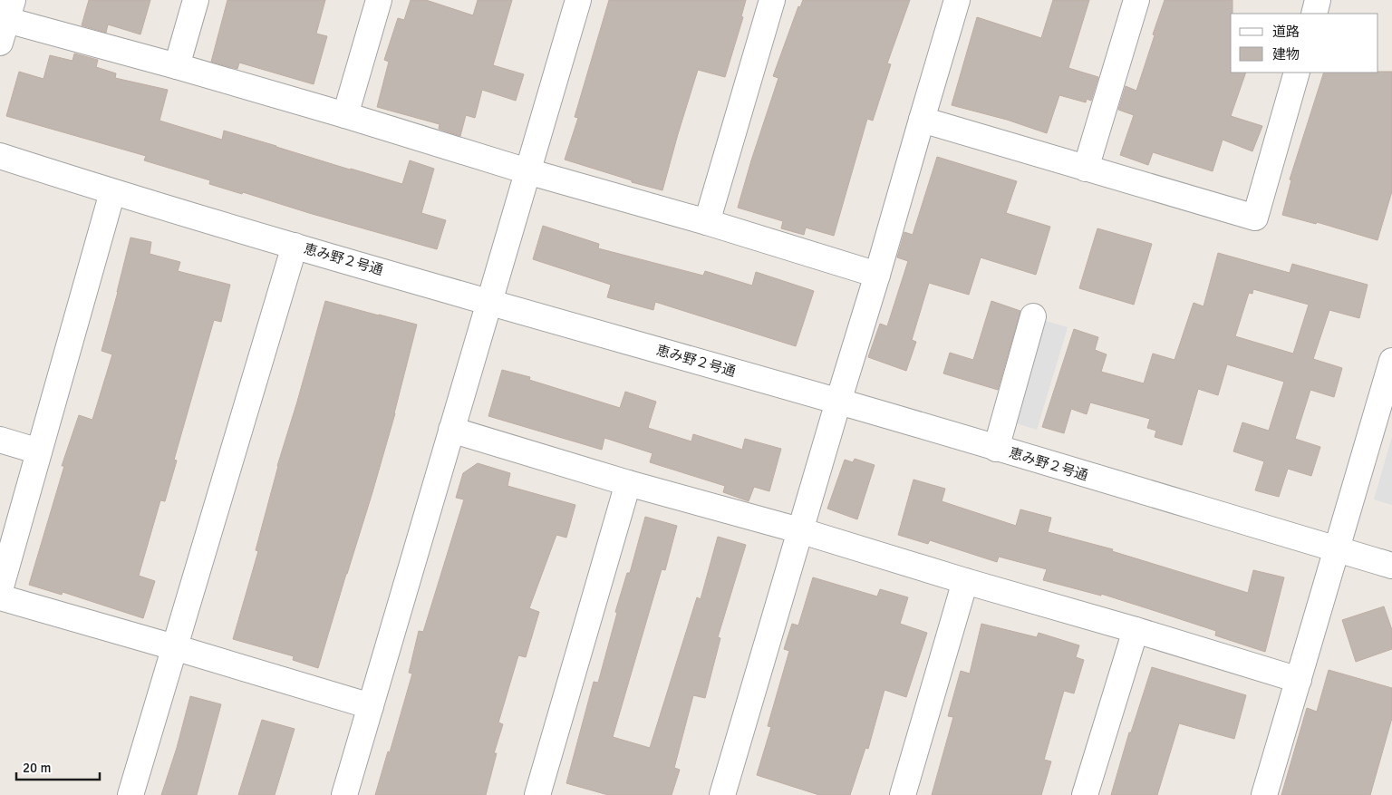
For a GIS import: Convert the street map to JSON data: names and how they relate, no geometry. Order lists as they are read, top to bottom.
{
  "streets": {
    "street": ["恵み野２号通"]
  },
  "legend": ["道路", "建物"],
  "scale_bar": "20 m"
}
